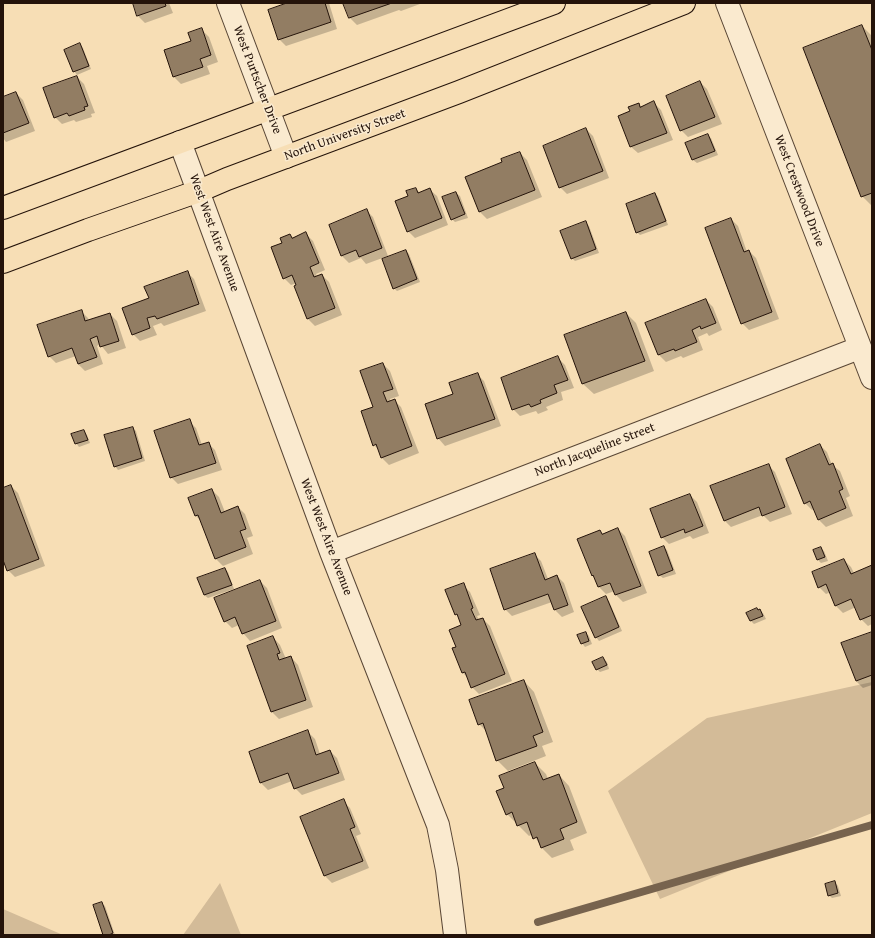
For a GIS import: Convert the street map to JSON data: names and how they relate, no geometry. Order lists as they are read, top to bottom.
{
  "streets": {
    "main road": ["North University Street"],
    "street": [
      "West Purtscher Drive",
      "West Crestwood Drive",
      "West West Aire Avenue",
      "North Jacqueline Street"
    ]
  },
  "crossings": [
    ["West Purtscher Drive", "North University Street"],
    ["North University Street", "West West Aire Avenue"],
    ["West Crestwood Drive", "North Jacqueline Street"],
    ["West West Aire Avenue", "North Jacqueline Street"]
  ]
}
